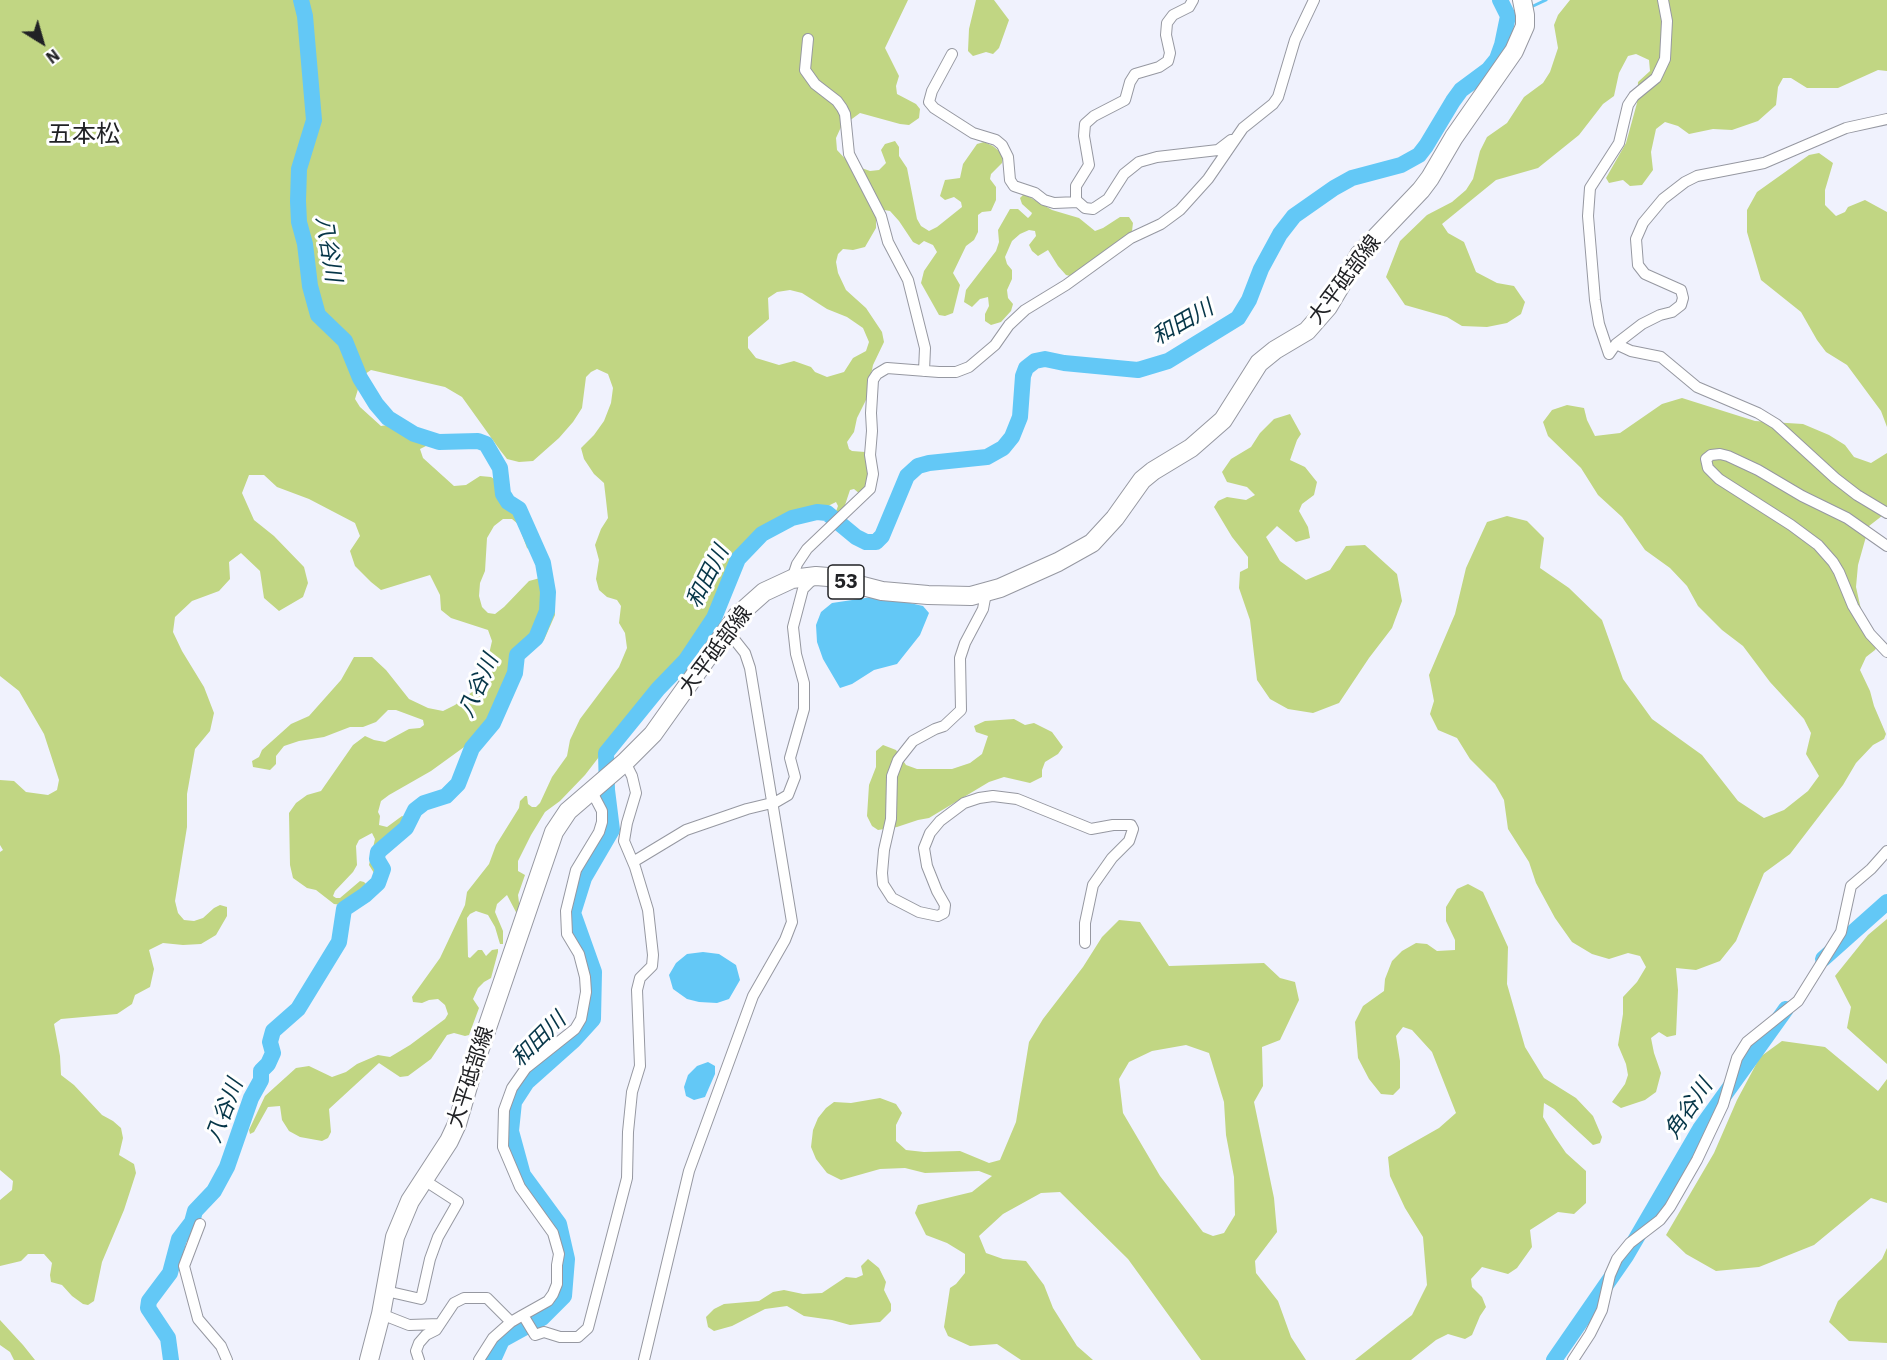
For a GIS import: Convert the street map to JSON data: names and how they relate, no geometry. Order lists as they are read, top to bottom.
{
  "streets": {
    "main road": ["大平砥部線", "53"]
  },
  "districts": ["五本松"],
  "water": ["八谷川", "和田川", "角谷川"],
  "north": "bottom right"
}
